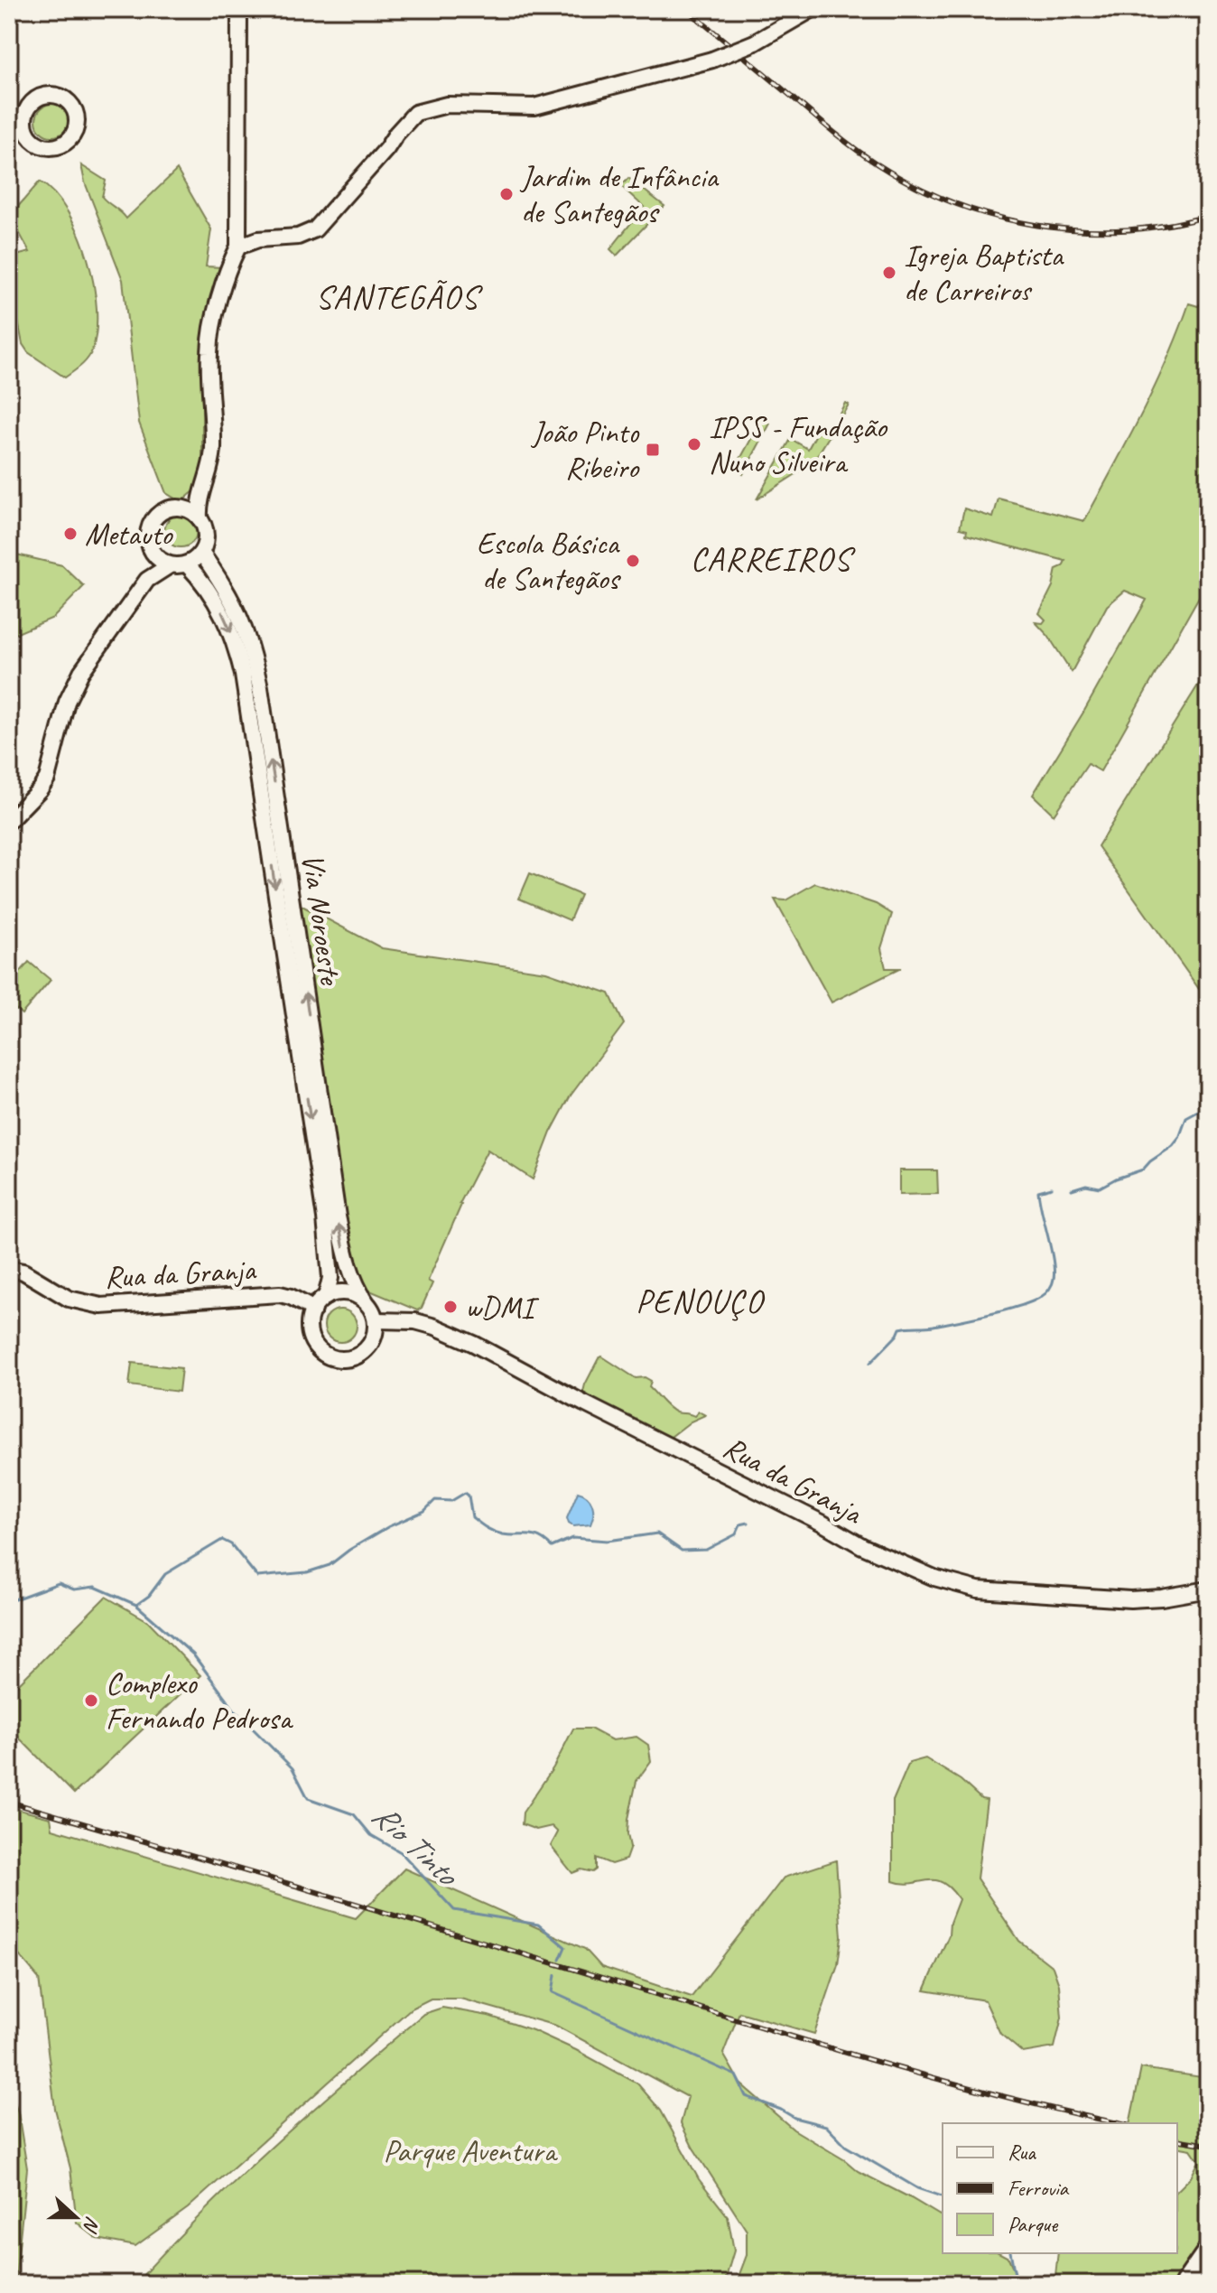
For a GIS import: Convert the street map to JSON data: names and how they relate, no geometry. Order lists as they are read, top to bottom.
{
  "streets": {
    "street": ["Via Noroeste", "Rua da Granja"]
  },
  "crossings": [
    ["Via Noroeste", "Rua da Granja"]
  ],
  "districts": ["SANTEGÃOS", "CARREIROS", "PENOUÇO"],
  "water": ["Rio Tinto"],
  "parks": ["Parque Aventura"],
  "places": {
    "other": [
      "Jardim de Infância de Santegãos",
      "Igreja Baptista de Carreiros",
      "IPSS - Fundação Nuno Silveira",
      "Metauto",
      "Escola Básica de Santegãos",
      "wDMI",
      "Complexo Fernando Pedrosa"
    ],
    "transit": ["João Pinto Ribeiro"]
  },
  "legend": ["Rua", "Ferrovia", "Parque"],
  "north": "right"
}
